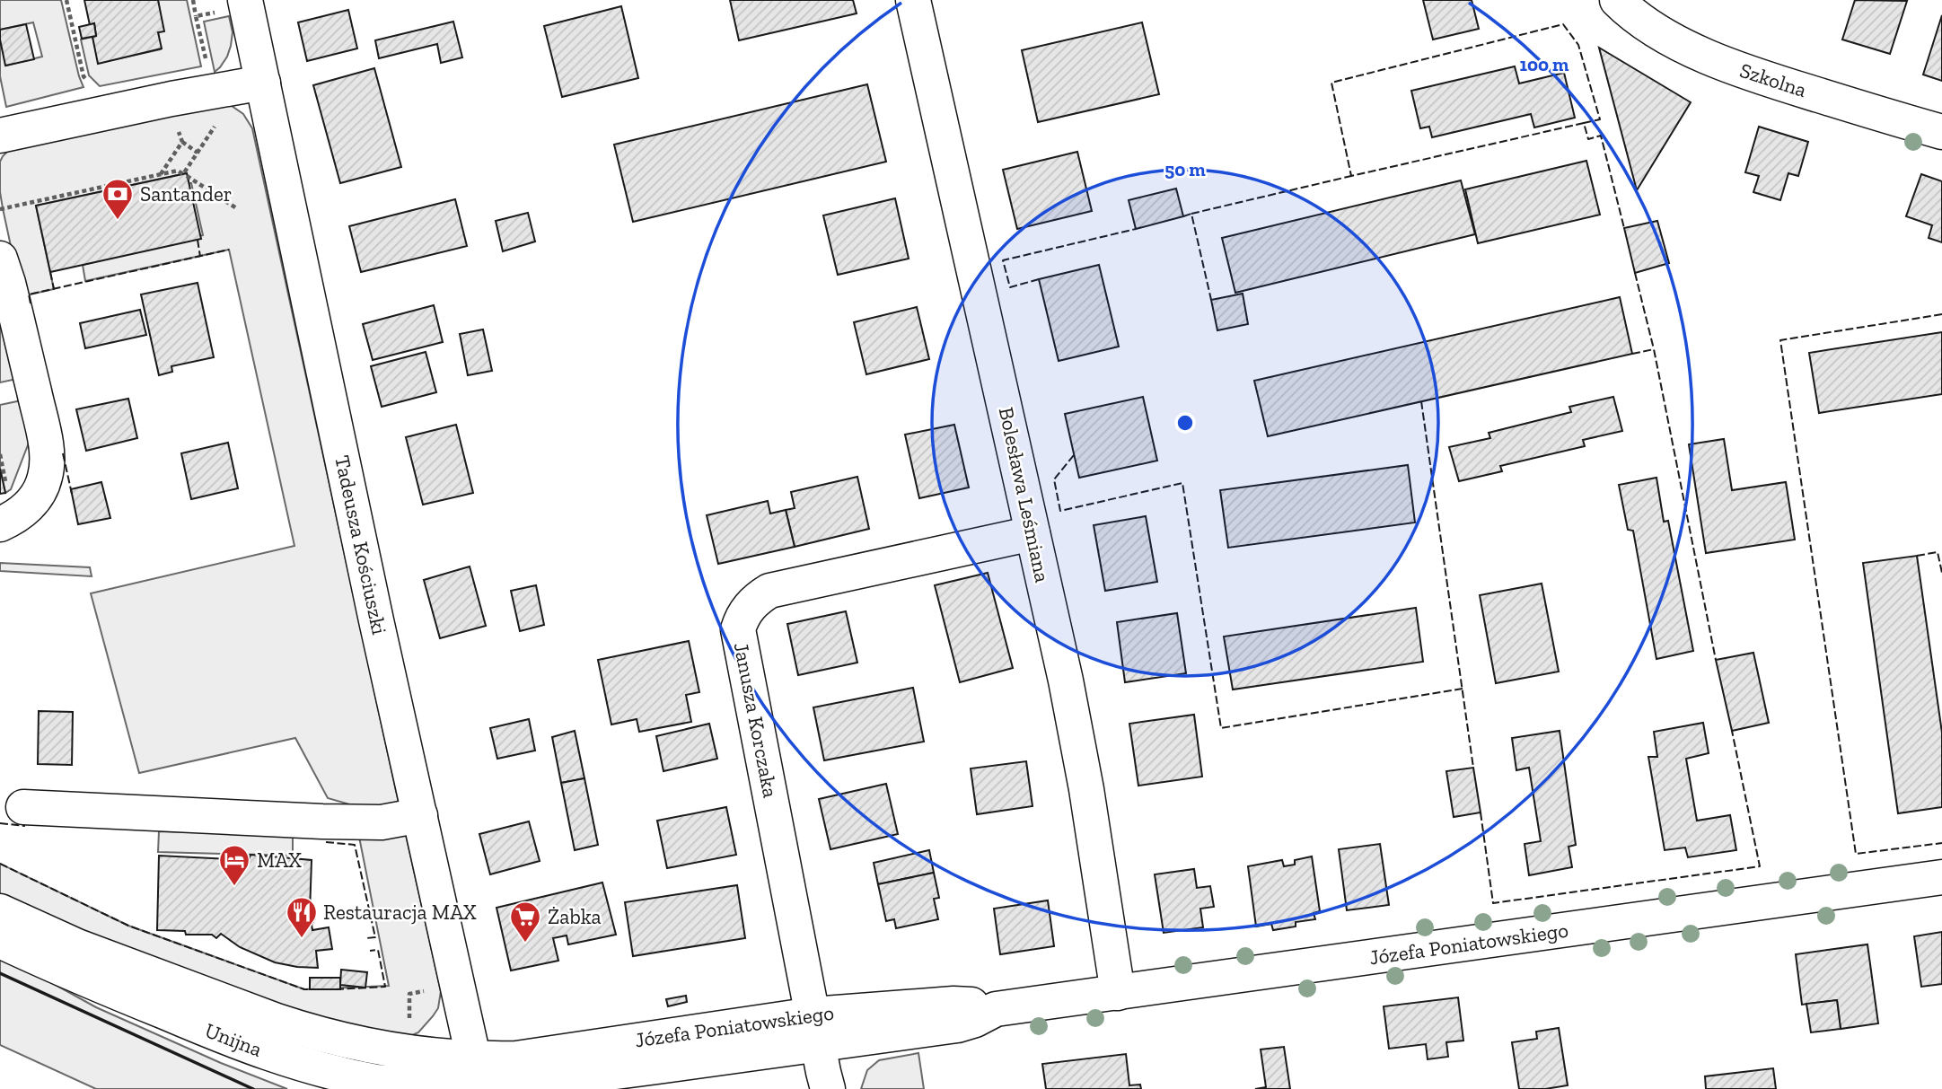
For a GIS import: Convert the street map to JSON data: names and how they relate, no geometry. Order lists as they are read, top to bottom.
{
  "streets": {
    "street": [
      "Szkolna",
      "Bolesława Leśmiana",
      "Tadeusza Kościuszki",
      "Janusza Korczaka",
      "Józefa Poniatowskiego",
      "Unijna"
    ]
  },
  "crossings": [
    ["Bolesława Leśmiana", "Janusza Korczaka"],
    ["Bolesława Leśmiana", "Józefa Poniatowskiego"],
    ["Tadeusza Kościuszki", "Józefa Poniatowskiego"],
    ["Tadeusza Kościuszki", "Unijna"],
    ["Janusza Korczaka", "Józefa Poniatowskiego"],
    ["Józefa Poniatowskiego", "Unijna"]
  ],
  "places": {
    "bank": ["Santander"],
    "hotel": ["MAX"],
    "restaurant": ["Restauracja MAX"],
    "supermarket": ["Żabka"]
  },
  "rings": ["100 m", "50 m"]
}
